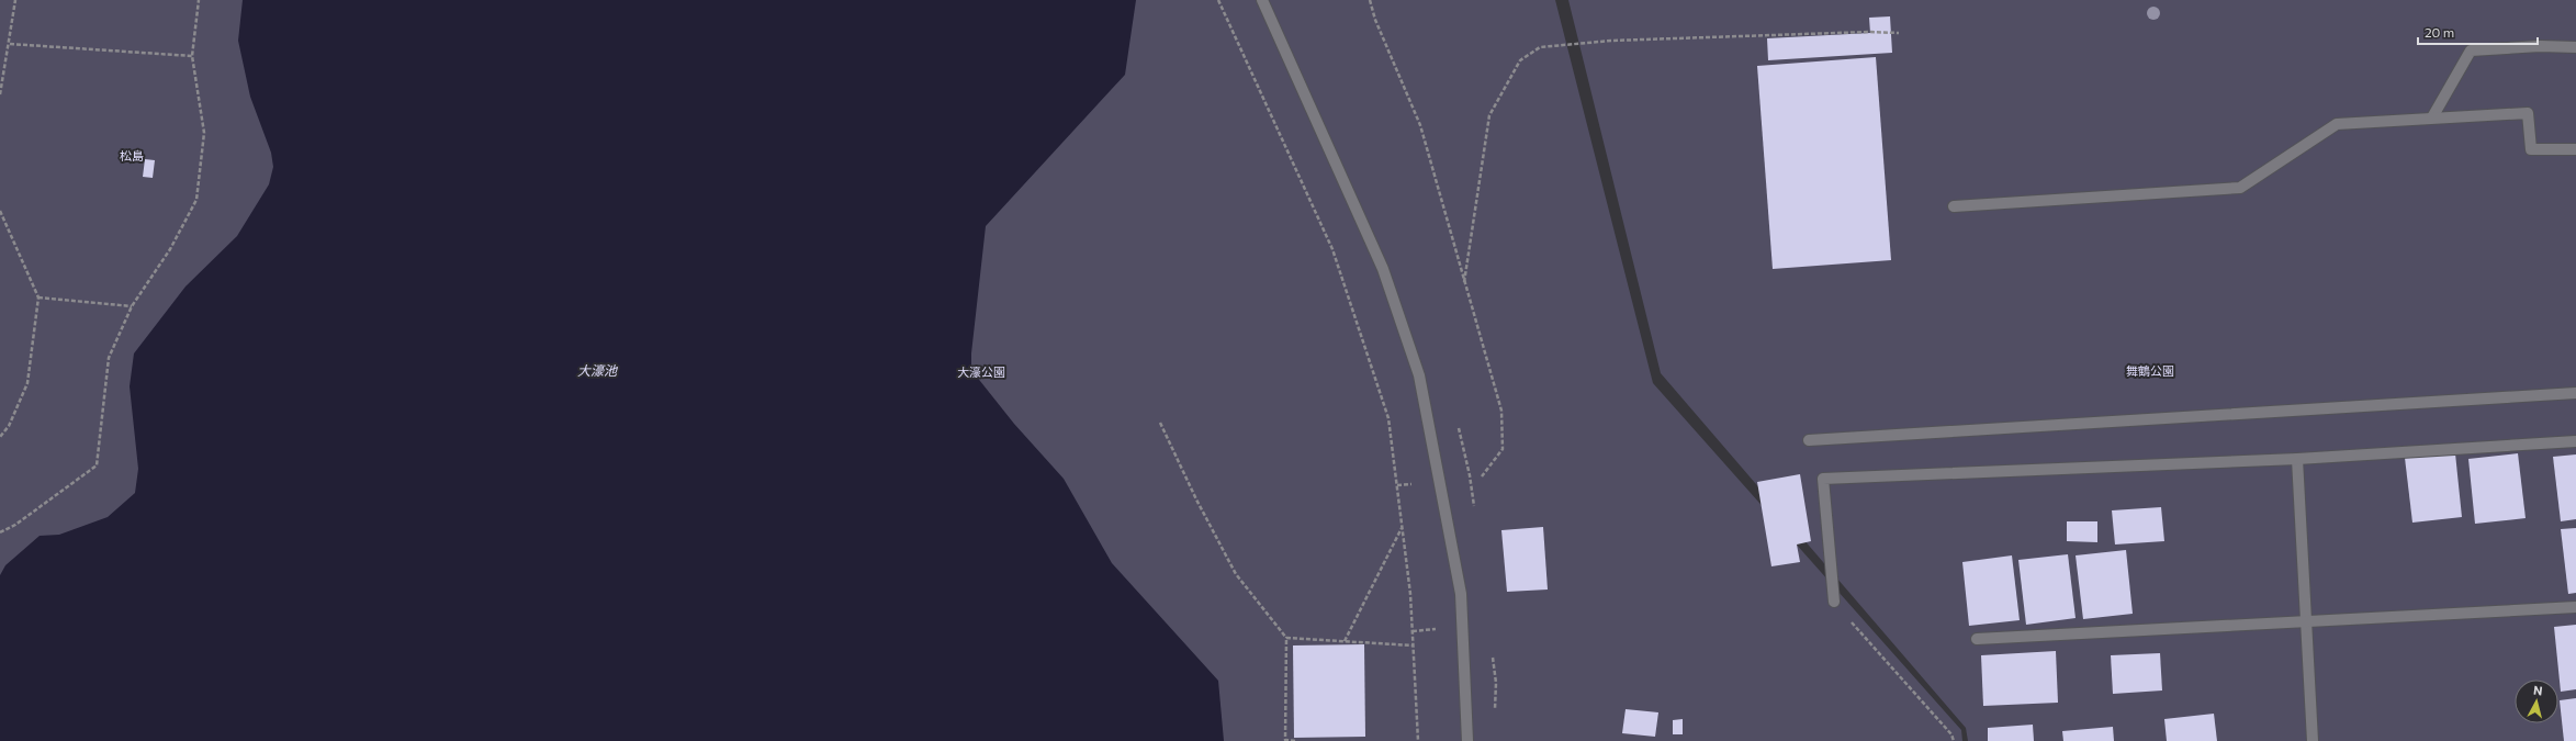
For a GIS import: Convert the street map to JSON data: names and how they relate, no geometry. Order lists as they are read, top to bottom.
{
  "water": ["大濠池"],
  "parks": ["松島", "舞鶴公園", "大濠公園"],
  "scale_bar": "20 m",
  "north": "top"
}
